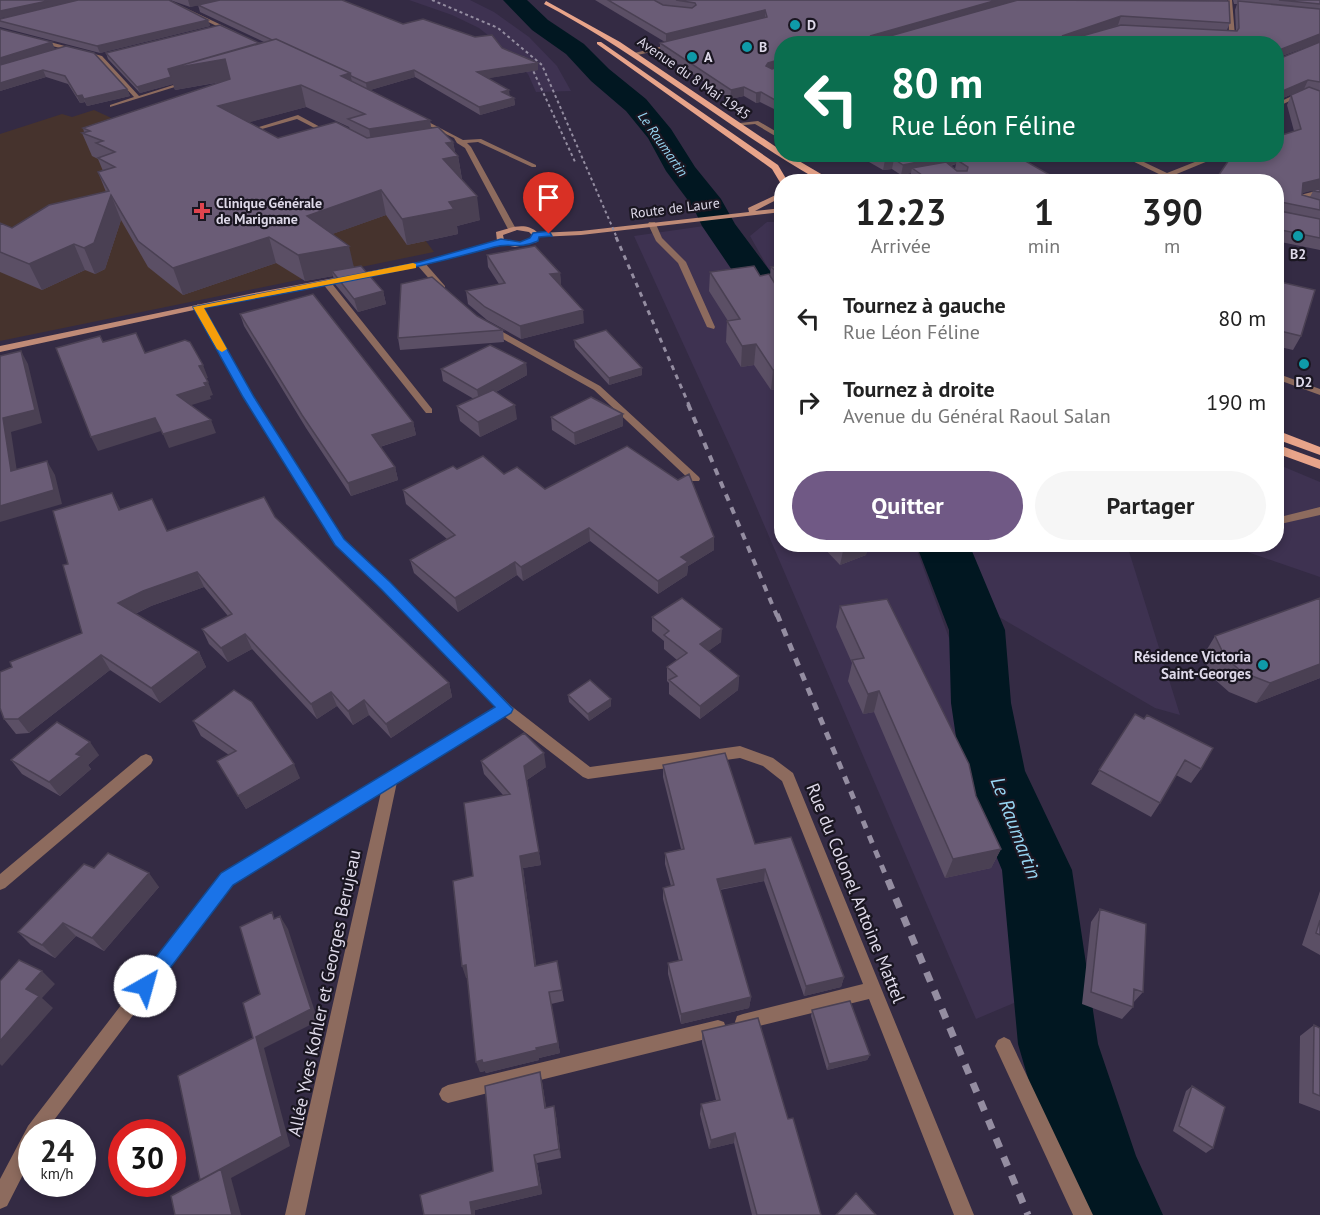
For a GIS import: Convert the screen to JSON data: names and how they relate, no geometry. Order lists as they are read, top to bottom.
{
  "streets": {
    "main road": ["Avenue du 8 Mai 1945", "Route de Laure"],
    "street": ["Rue du Colonel Antoine Mattel", "Allée Yves Kohler et Georges Berujeau"]
  },
  "water": ["Le Raumartin"],
  "places": {
    "other": [
      "D",
      "B",
      "A",
      "B2",
      "D2",
      "Résidence Victoria Saint-Georges"
    ],
    "health": ["Clinique Générale de Marignane"]
  },
  "page": {
    "turn": ["80 m", "Rue Léon Féline"],
    "eta": [
      "12:23",
      "Arrivée",
      "1",
      "min",
      "390",
      "m"
    ],
    "list": [
      {
        "name": "Tournez à gauche",
        "note": "Rue Léon Féline",
        "value": "80 m"
      },
      {
        "name": "Tournez à droite",
        "note": "Avenue du Général Raoul Salan",
        "value": "190 m"
      }
    ],
    "buttons": ["Quitter", "Partager"],
    "speed": "24 km/h",
    "limit": "30"
  }
}
